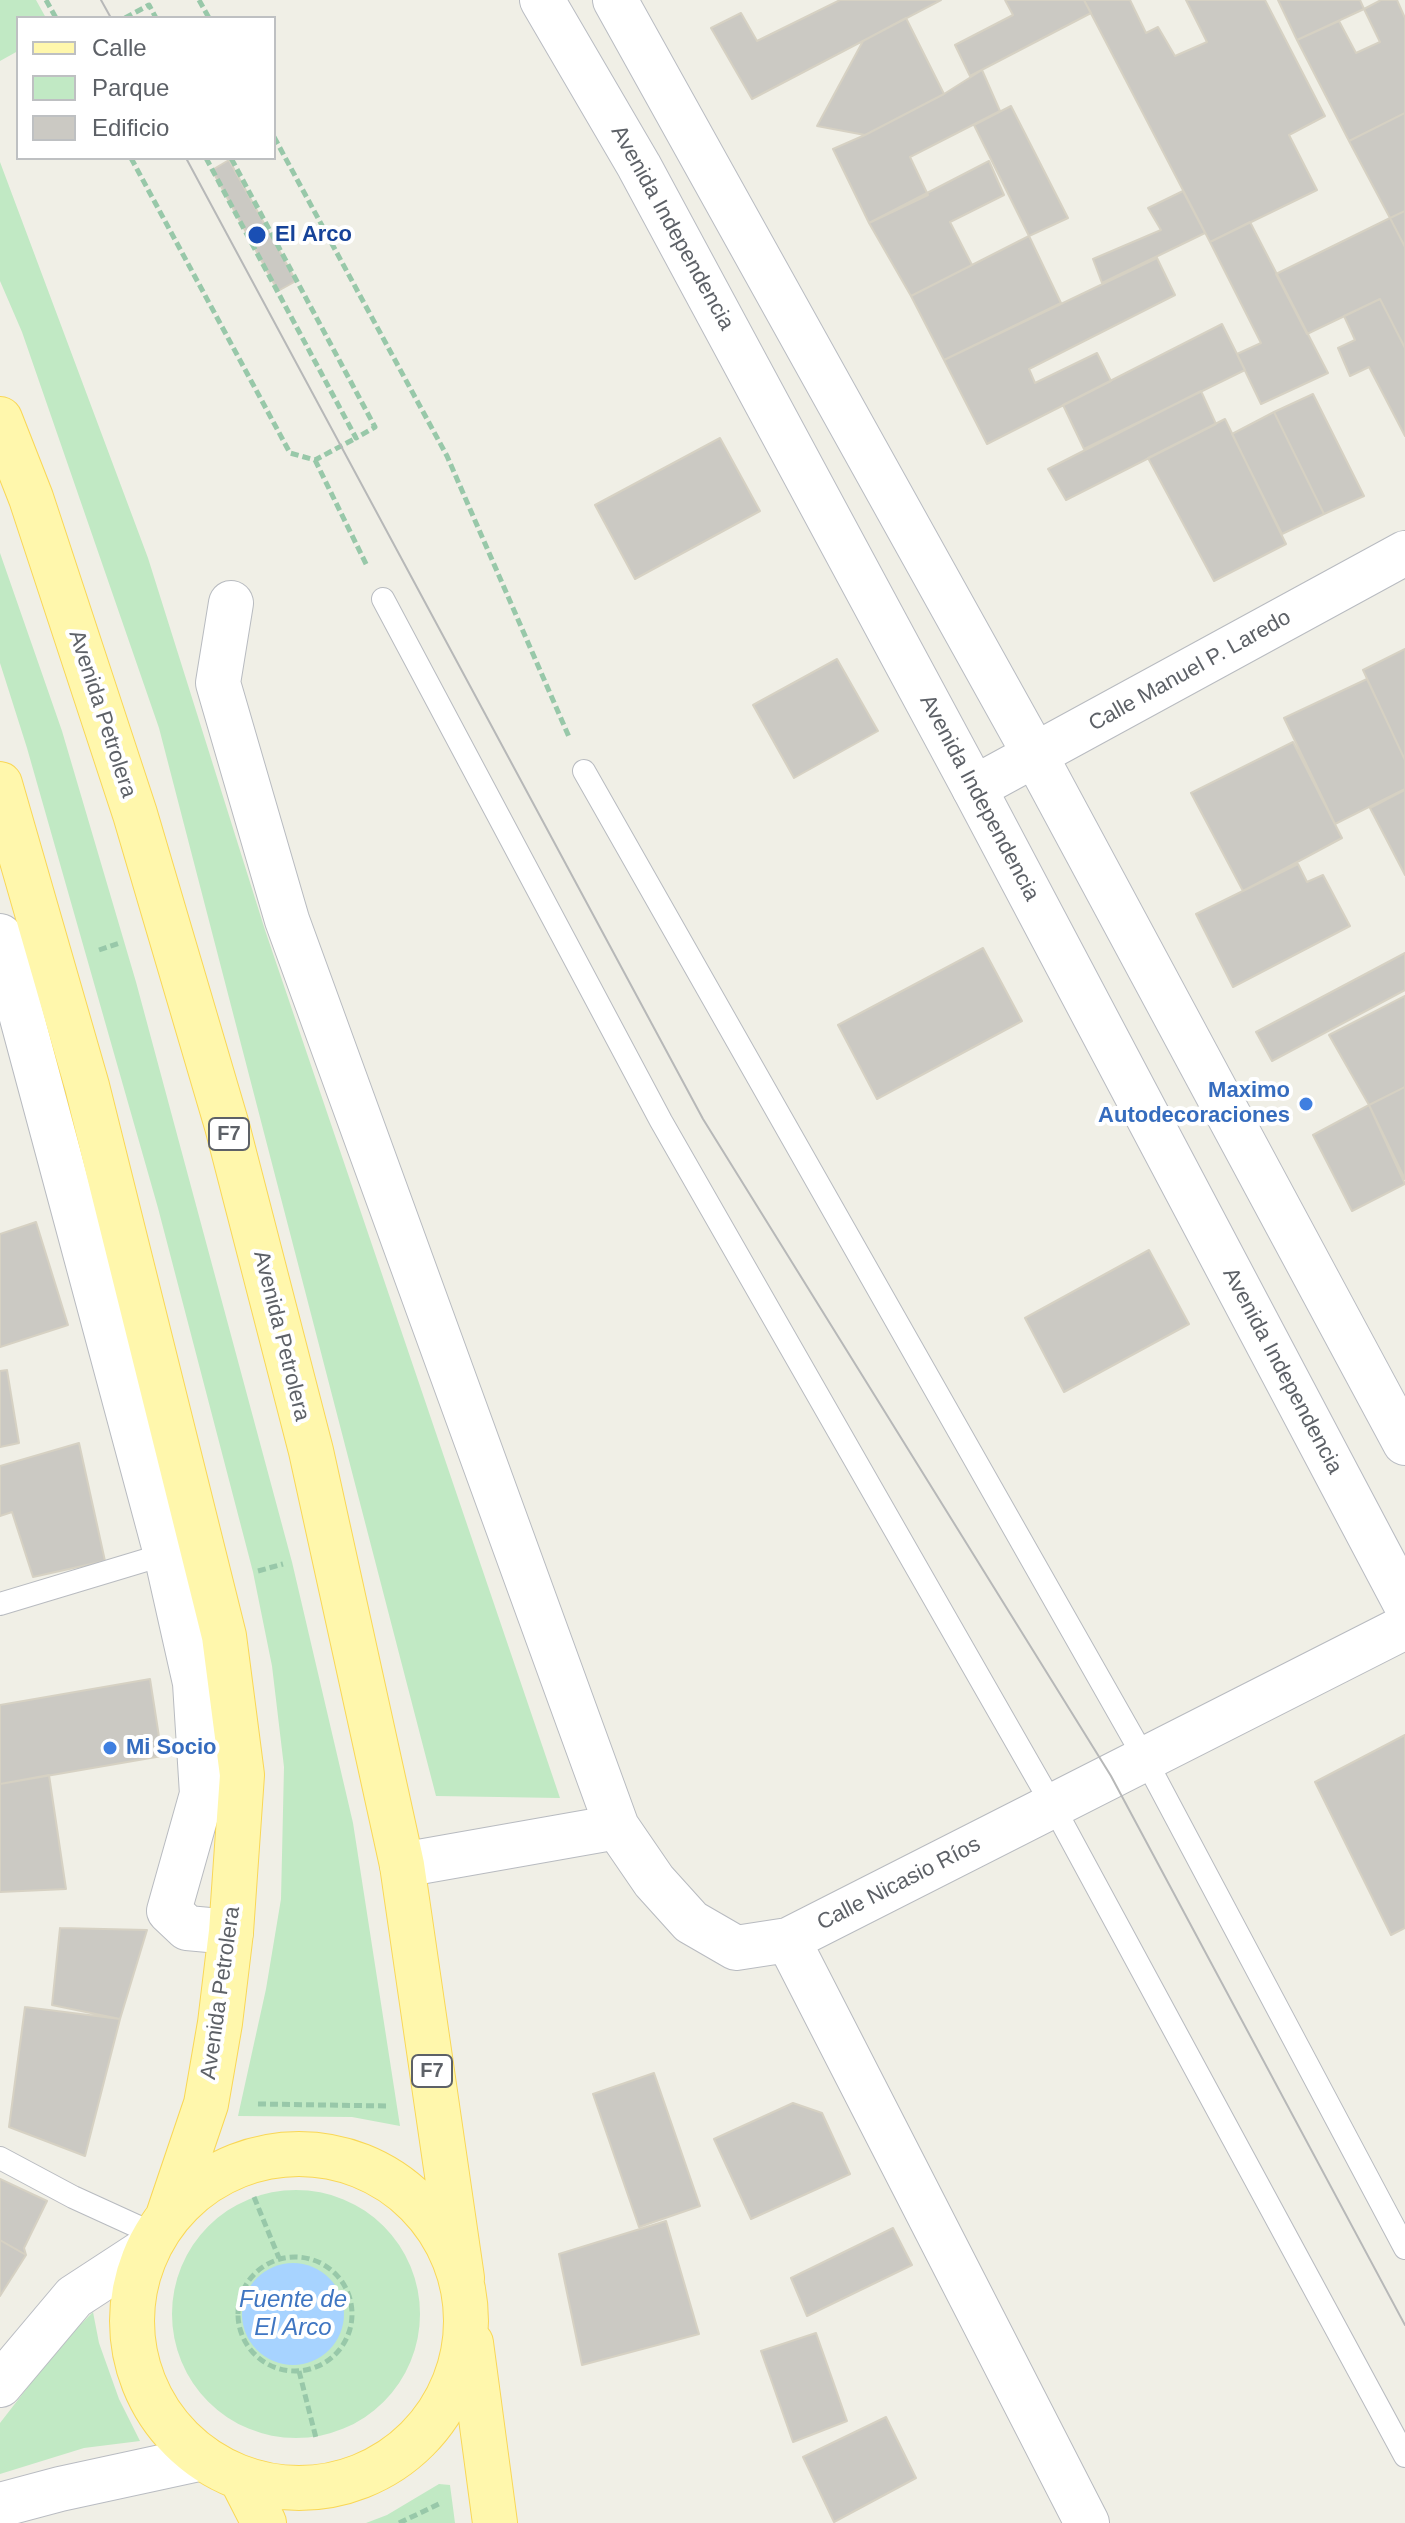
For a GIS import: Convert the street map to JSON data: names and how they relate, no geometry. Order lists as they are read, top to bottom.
{
  "streets": {
    "main road": ["Avenida Petrolera", "F7"],
    "street": ["Avenida Independencia", "Calle Manuel P. Laredo", "Calle Nicasio Ríos"]
  },
  "crossings": [
    ["Avenida Independencia", "Calle Manuel P. Laredo"],
    ["Avenida Petrolera", "F7"]
  ],
  "water": ["Fuente de El Arco"],
  "places": ["El Arco", "Maximo Autodecoraciones", "Mi Socio"],
  "legend": ["Calle", "Parque", "Edificio"]
}
